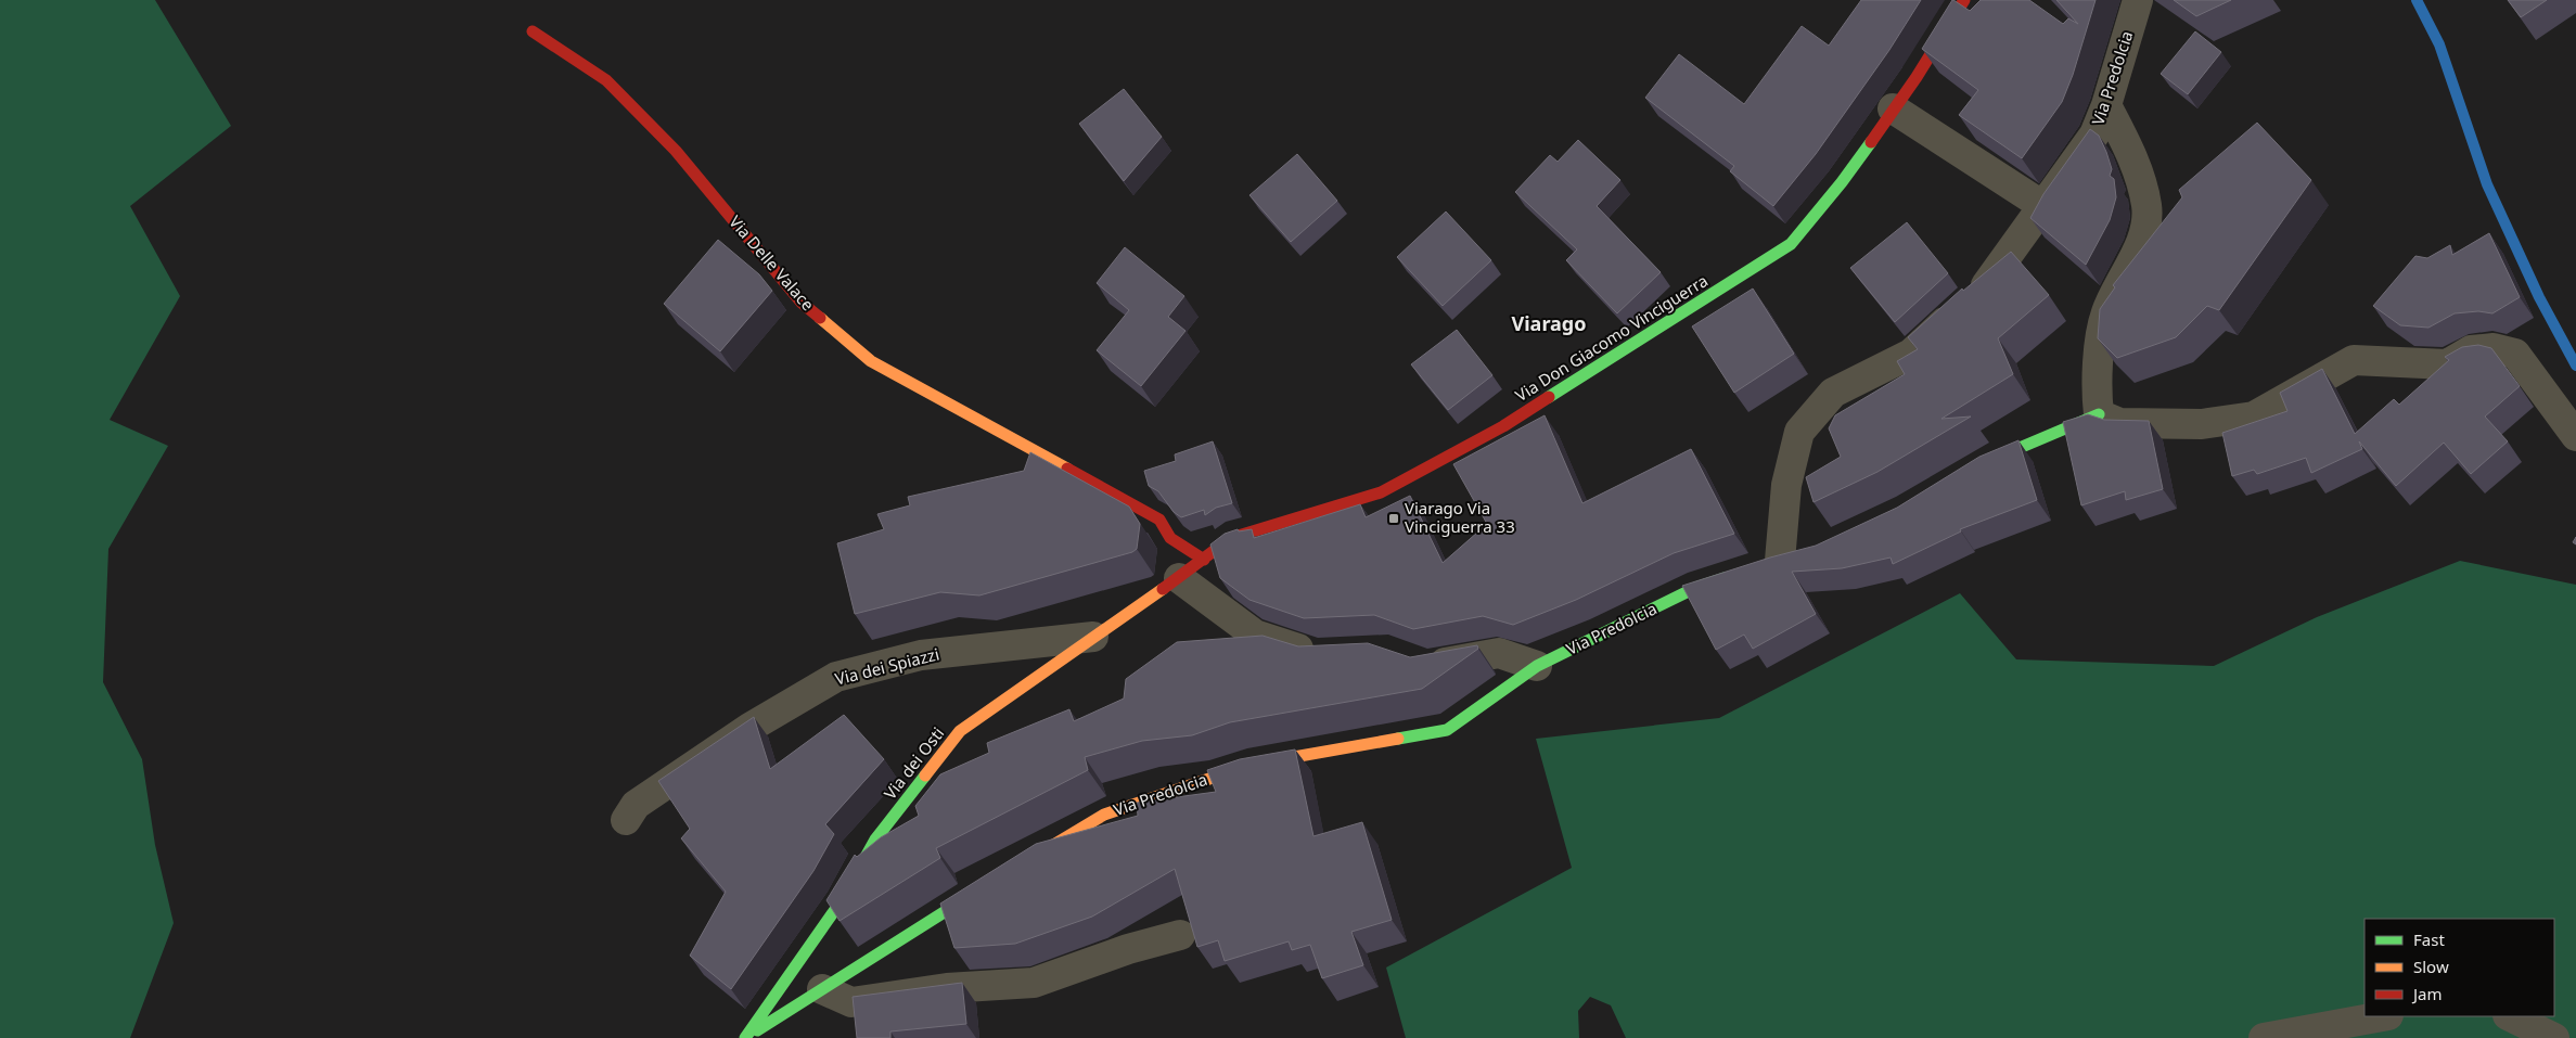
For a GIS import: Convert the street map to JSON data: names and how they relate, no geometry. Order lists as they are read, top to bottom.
{
  "streets": {
    "street": [
      "Via Predolcia",
      "Via Delle Valace",
      "Via Don Giacomo Vinciguerra",
      "Via dei Spiazzi",
      "Via dei Osti"
    ]
  },
  "crossings": [
    ["Via Delle Valace", "Via Don Giacomo Vinciguerra"],
    ["Via Don Giacomo Vinciguerra", "Via dei Osti"],
    ["Via dei Spiazzi", "Via dei Osti"]
  ],
  "districts": ["Viarago"],
  "places": {
    "transit": ["Viarago Via Vinciguerra 33"]
  },
  "legend": ["Fast", "Slow", "Jam"]
}
